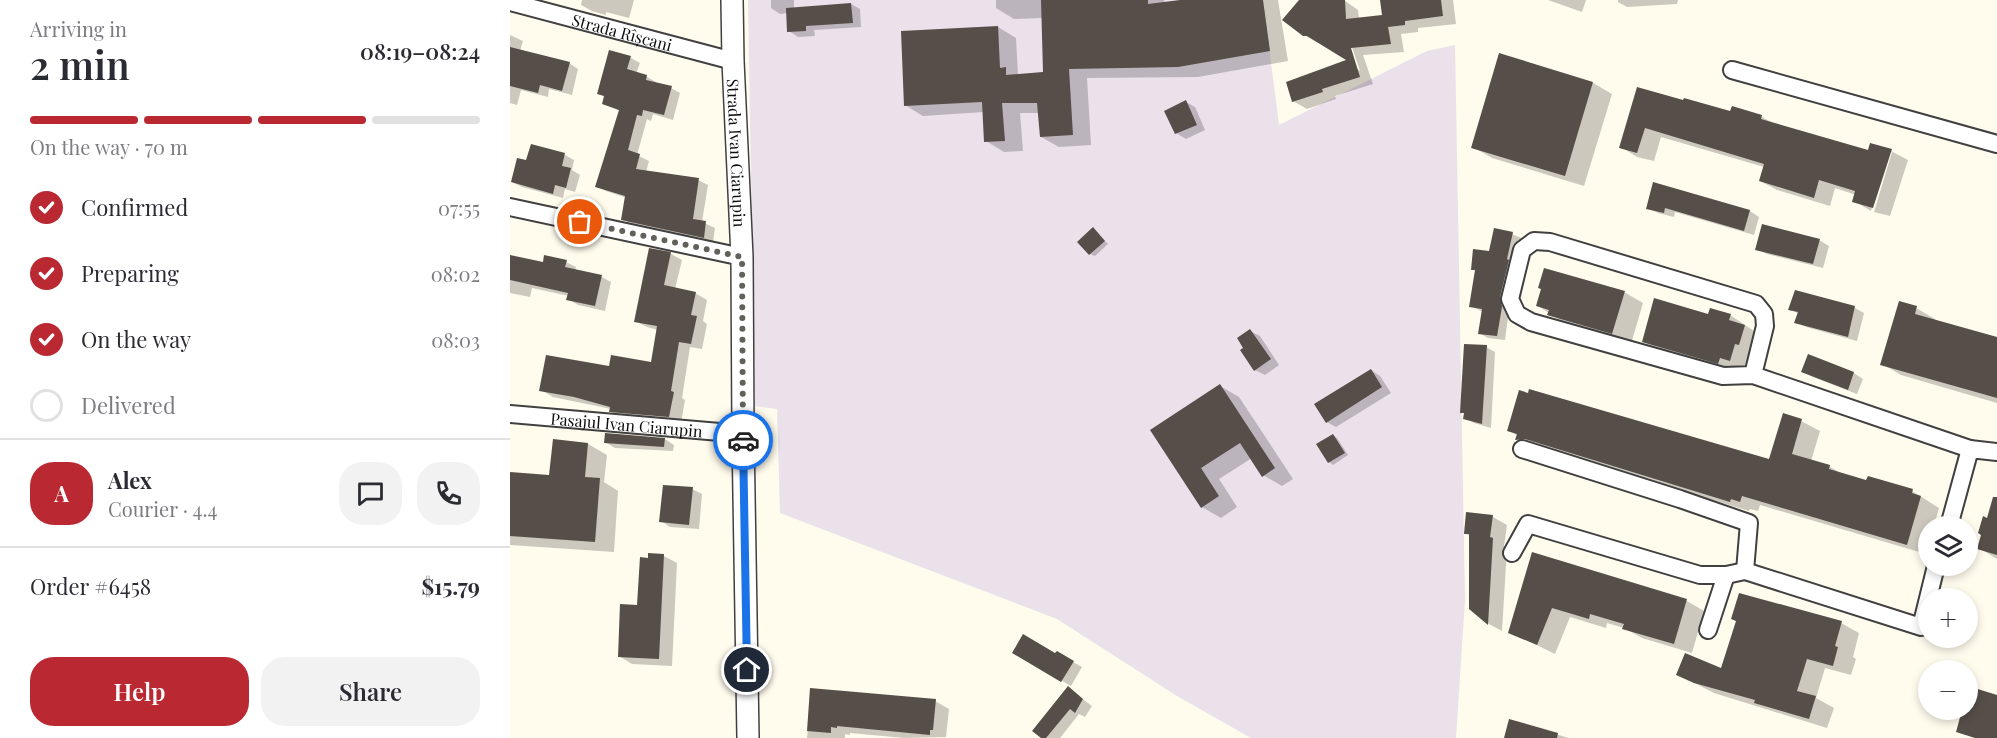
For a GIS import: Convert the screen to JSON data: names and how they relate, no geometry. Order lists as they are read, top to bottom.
{
  "streets": {
    "street": ["Strada Rîșcani", "Strada Ivan Ciarupin", "Pasajul Ivan Ciarupin"]
  },
  "crossings": [
    ["Strada Rîșcani", "Strada Ivan Ciarupin"],
    ["Strada Ivan Ciarupin", "Pasajul Ivan Ciarupin"]
  ],
  "page": {
    "heading": ["2 min", "Arriving in", "08:19–08:24"],
    "panel": [
      "Alex",
      "Courier · 4.4",
      "Order #6458",
      "$15.79"
    ],
    "bar": "On the way · 70 m",
    "list": [
      ["Confirmed", "07:55"],
      ["Preparing", "08:02"],
      ["On the way", "08:03"],
      "Delivered"
    ],
    "round": "A",
    "map_buttons": ["+", "−"],
    "buttons": ["Help", "Share"]
  }
}
